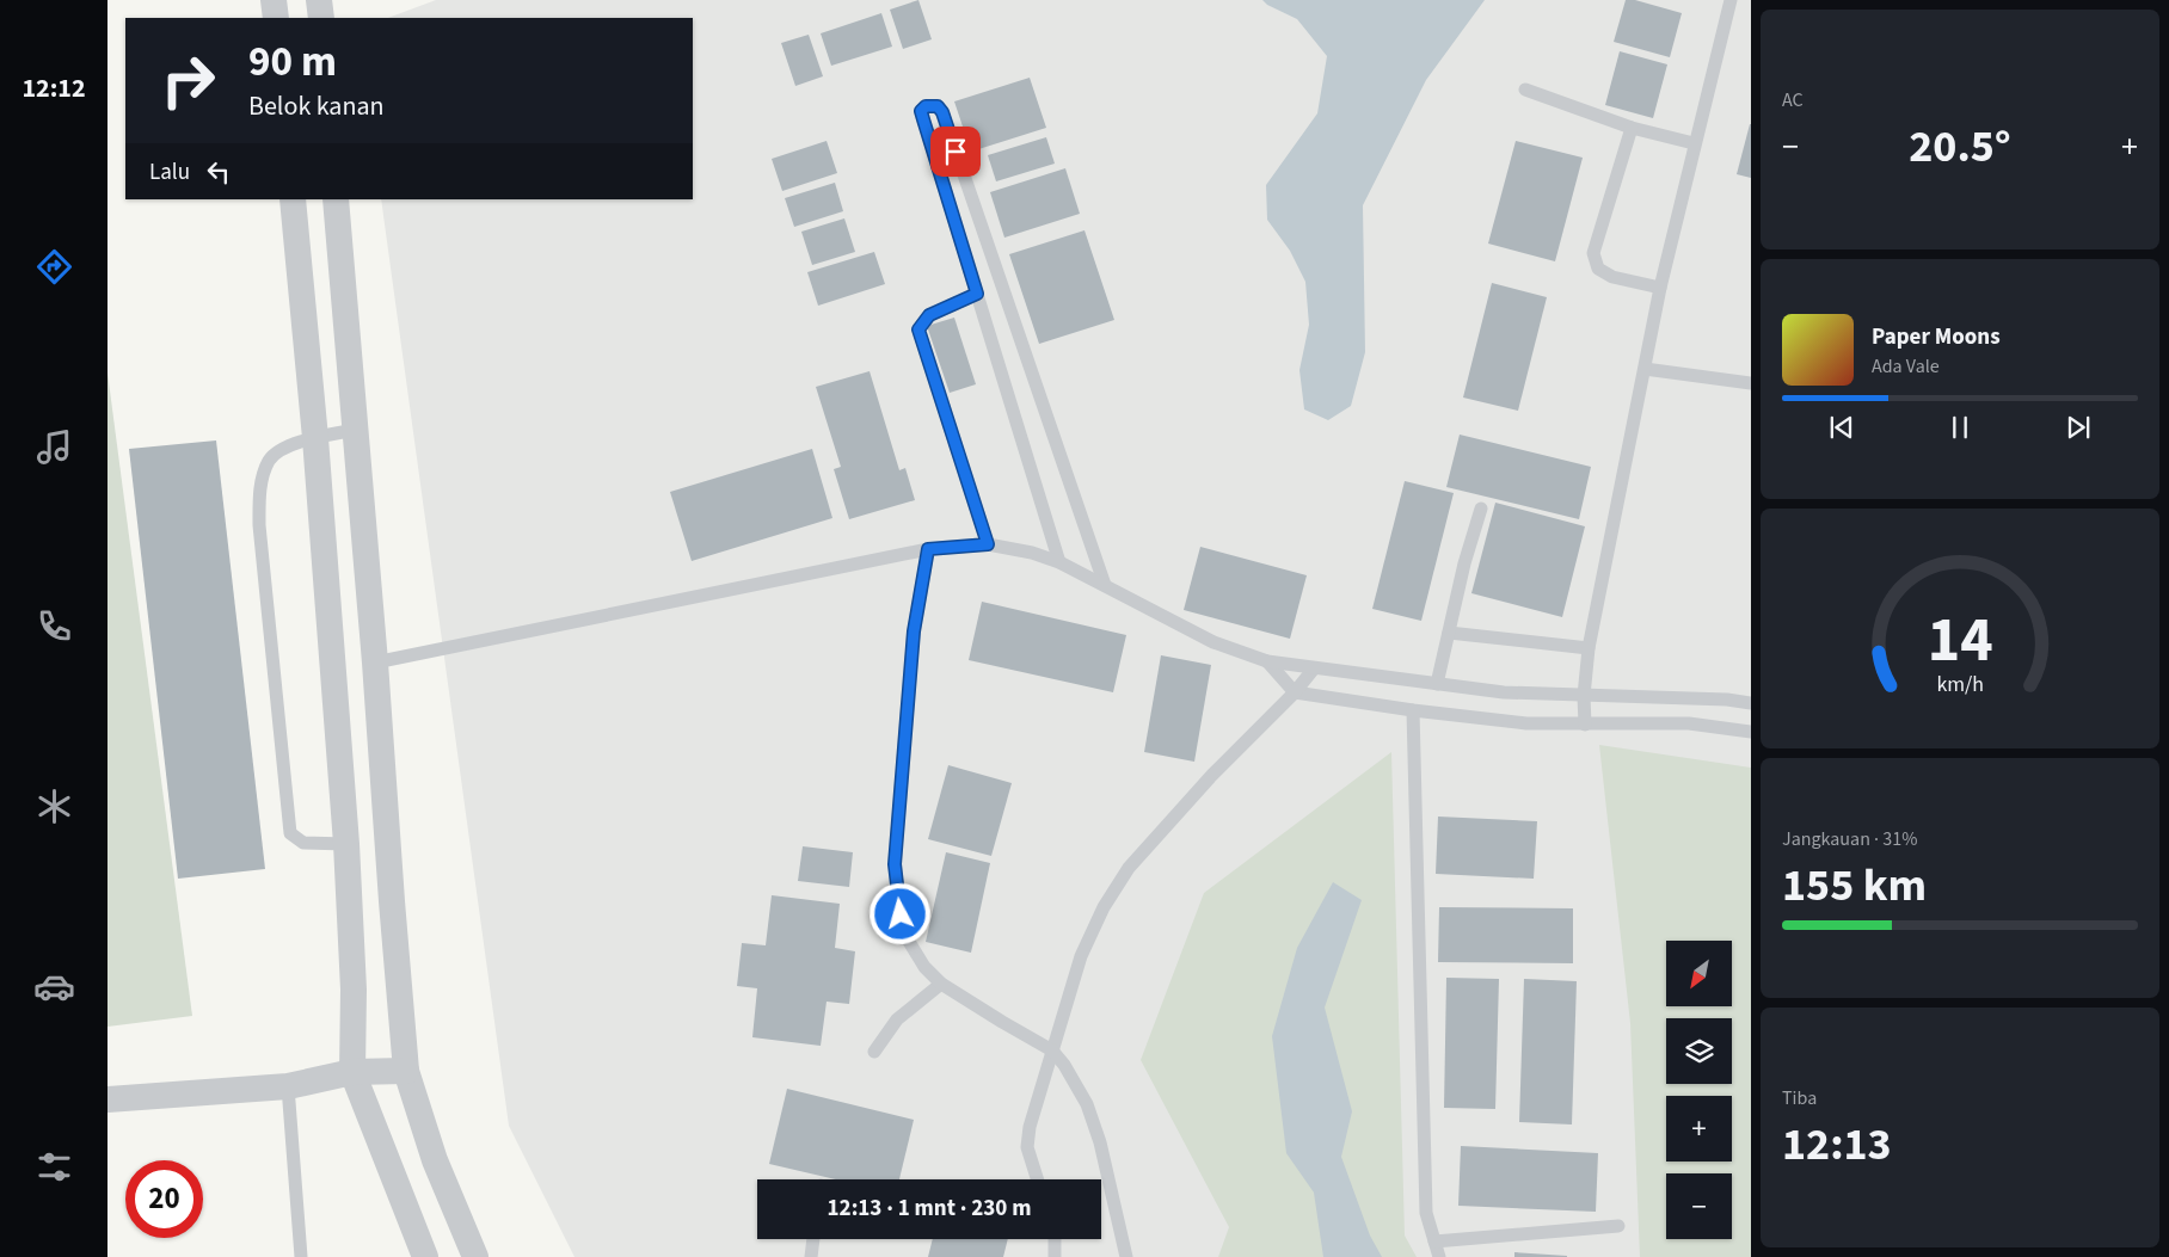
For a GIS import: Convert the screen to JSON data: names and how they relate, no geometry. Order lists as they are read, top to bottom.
{
  "north": "bottom left",
  "page": {
    "tabs": "12:12",
    "tile": [
      "AC",
      ["Jangkauan · 31%", "155 km"],
      ["Tiba", "12:13"]
    ],
    "turn": ["90 m", "Belok kanan"],
    "heat": ["−", "20.5°", "+"],
    "then": "Lalu",
    "song": ["Paper Moons", "Ada Vale"],
    "map_buttons": ["+", "−"],
    "limit": "20",
    "trip": "12:13 · 1 mnt · 230 m",
    "gauge": ["14", "km/h"]
  }
}
